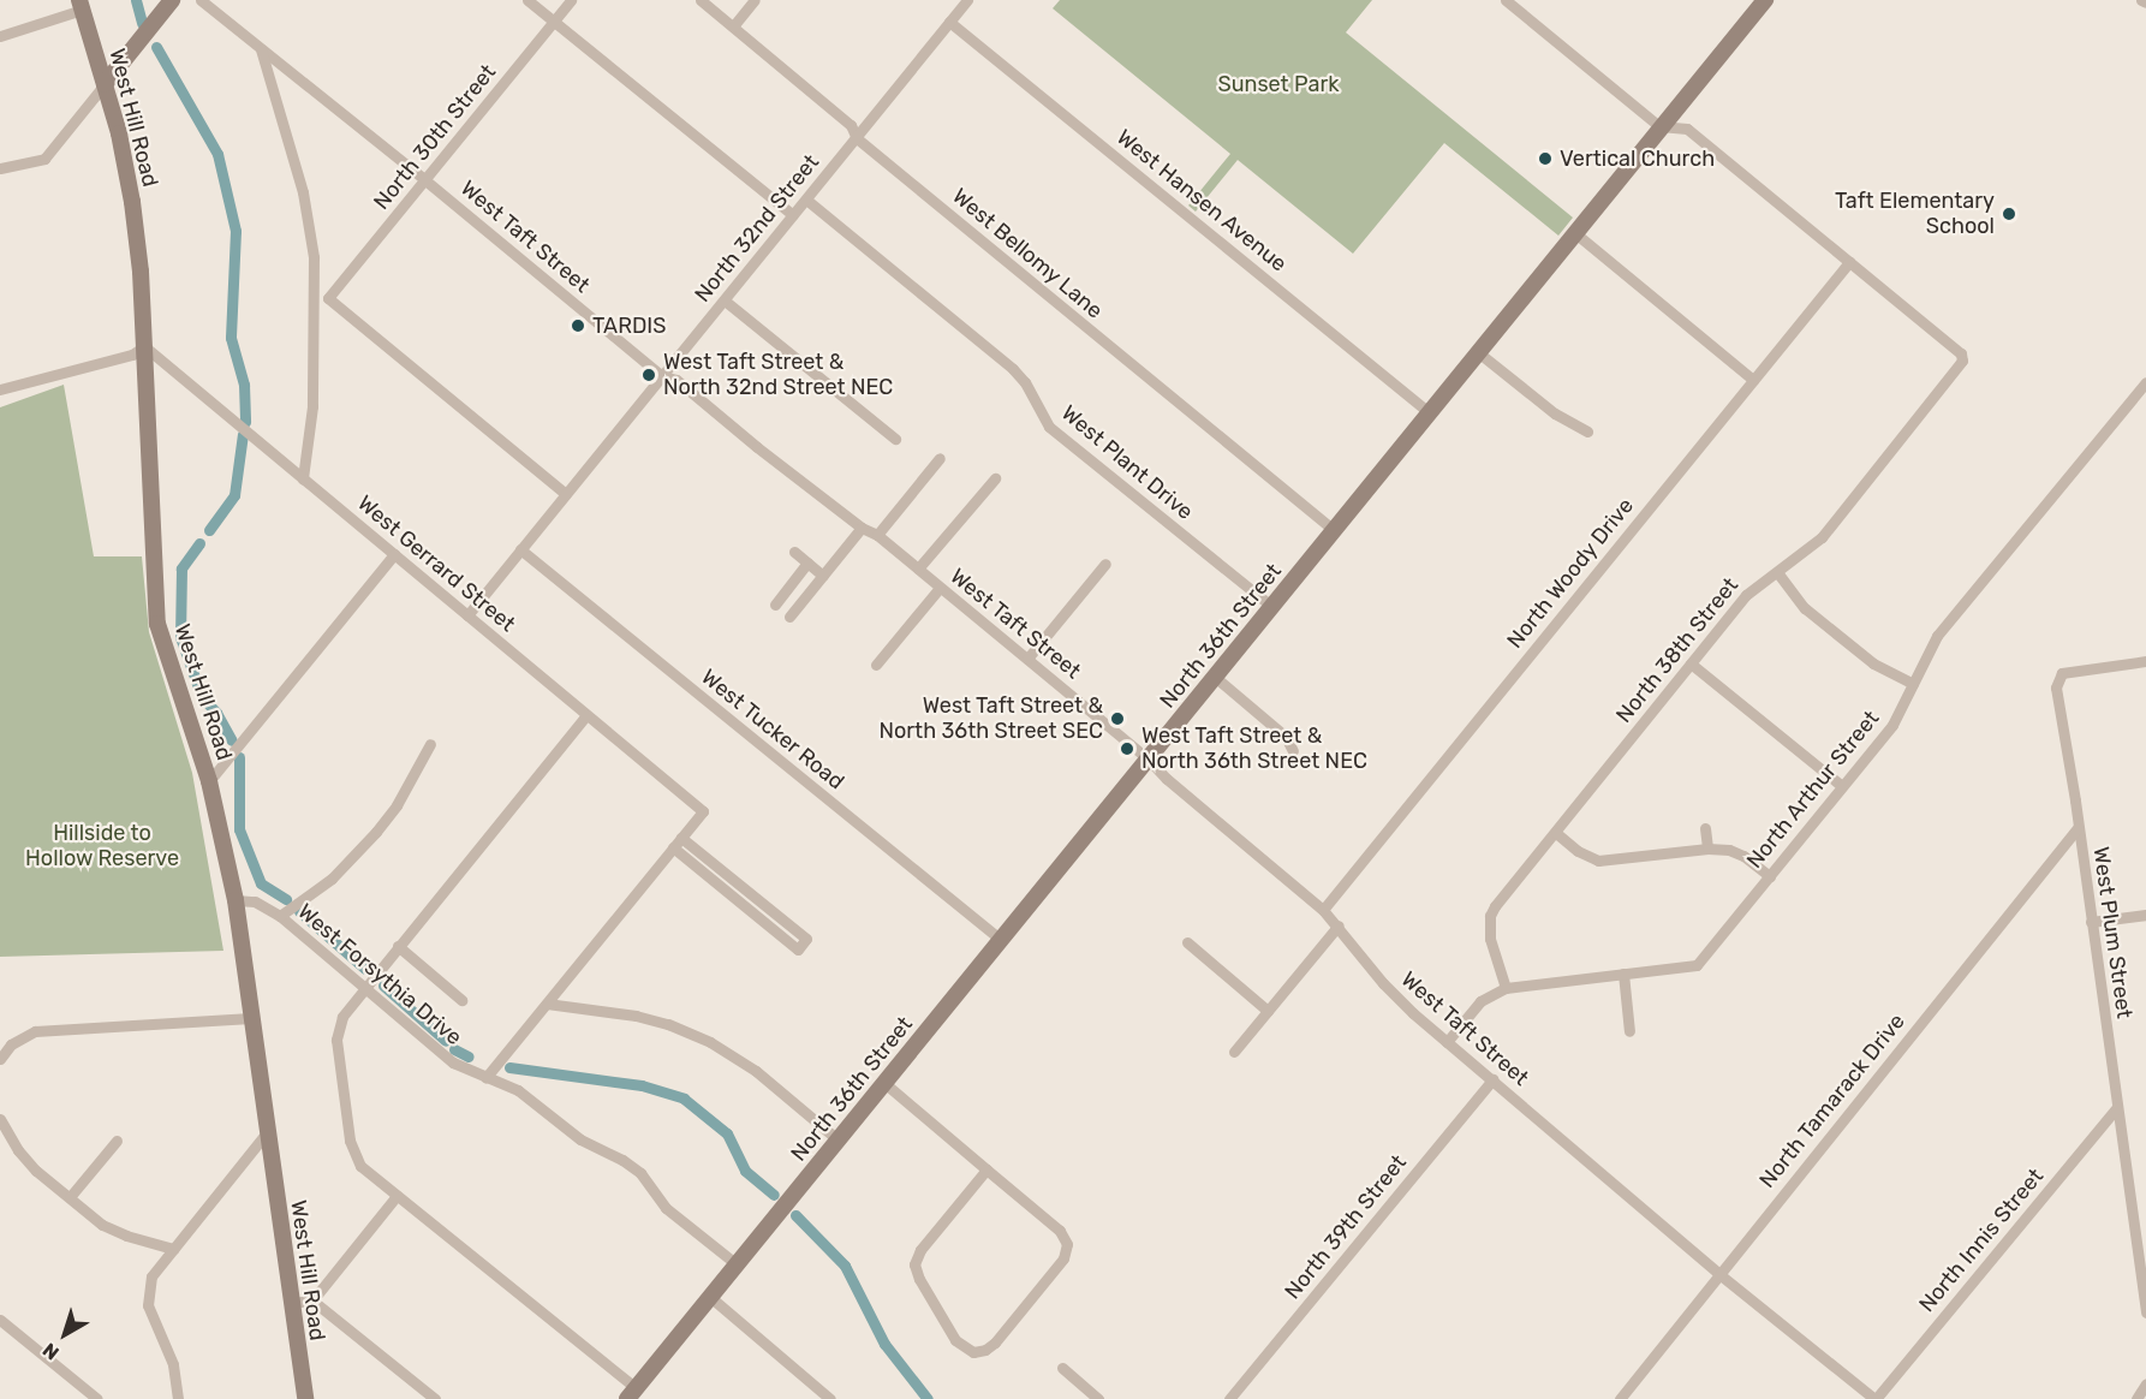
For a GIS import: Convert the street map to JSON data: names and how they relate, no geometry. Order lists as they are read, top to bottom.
{
  "streets": {
    "street": [
      "West Hill Road",
      "North 30th Street",
      "West Hansen Avenue",
      "North 32nd Street",
      "West Taft Street",
      "West Bellomy Lane",
      "West Plant Drive",
      "West Gerrard Street",
      "North Woody Drive",
      "North 36th Street",
      "North 38th Street",
      "West Tucker Road",
      "North Arthur Street",
      "West Plum Street",
      "West Forsythia Drive",
      "North Tamarack Drive",
      "North 39th Street",
      "North Innis Street"
    ]
  },
  "crossings": [
    ["West Hill Road", "West Gerrard Street"],
    ["West Hill Road", "West Forsythia Drive"],
    ["North 30th Street", "West Taft Street"],
    ["West Hansen Avenue", "North 32nd Street"],
    ["West Hansen Avenue", "North 36th Street"],
    ["North 32nd Street", "West Taft Street"],
    ["North 32nd Street", "West Bellomy Lane"],
    ["North 32nd Street", "West Plant Drive"],
    ["North 32nd Street", "West Gerrard Street"],
    ["North 32nd Street", "West Tucker Road"],
    ["West Taft Street", "North Woody Drive"],
    ["West Taft Street", "North 36th Street"],
    ["West Taft Street", "North Arthur Street"],
    ["West Taft Street", "North Tamarack Drive"],
    ["West Taft Street", "North 39th Street"],
    ["West Taft Street", "North Innis Street"],
    ["West Bellomy Lane", "North 36th Street"],
    ["West Plant Drive", "North 36th Street"],
    ["North Woody Drive", "North 38th Street"],
    ["North 36th Street", "West Tucker Road"],
    ["North 36th Street", "West Forsythia Drive"],
    ["North 38th Street", "North Arthur Street"],
    ["West Plum Street", "North Tamarack Drive"],
    ["West Plum Street", "North Innis Street"]
  ],
  "parks": ["Sunset Park", "Hillside to Hollow Reserve"],
  "places": [
    "Vertical Church",
    "Taft Elementary School",
    "TARDIS",
    "West Taft Street & North 32nd Street NEC",
    "West Taft Street & North 36th Street SEC",
    "West Taft Street & North 36th Street NEC"
  ],
  "north": "bottom left"
}
